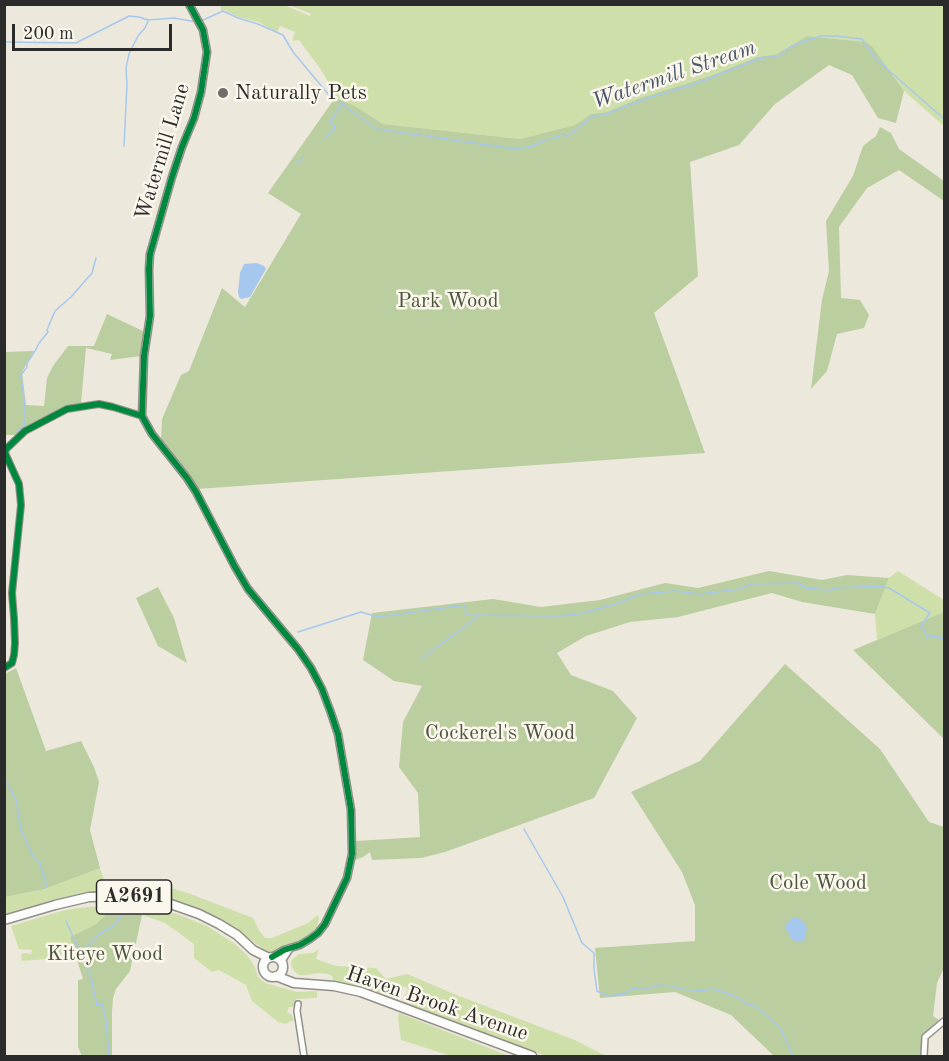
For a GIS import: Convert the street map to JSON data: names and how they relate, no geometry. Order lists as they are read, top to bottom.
{
  "streets": {
    "main road": ["A2691", "Haven Brook Avenue"],
    "street": ["Watermill Lane"]
  },
  "crossings": [
    ["A2691", "Haven Brook Avenue"]
  ],
  "water": ["Watermill Stream"],
  "parks": [
    "Park Wood",
    "Cockerel's Wood",
    "Cole Wood",
    "Kiteye Wood"
  ],
  "places": ["Naturally Pets"],
  "scale_bar": "200 m"
}
